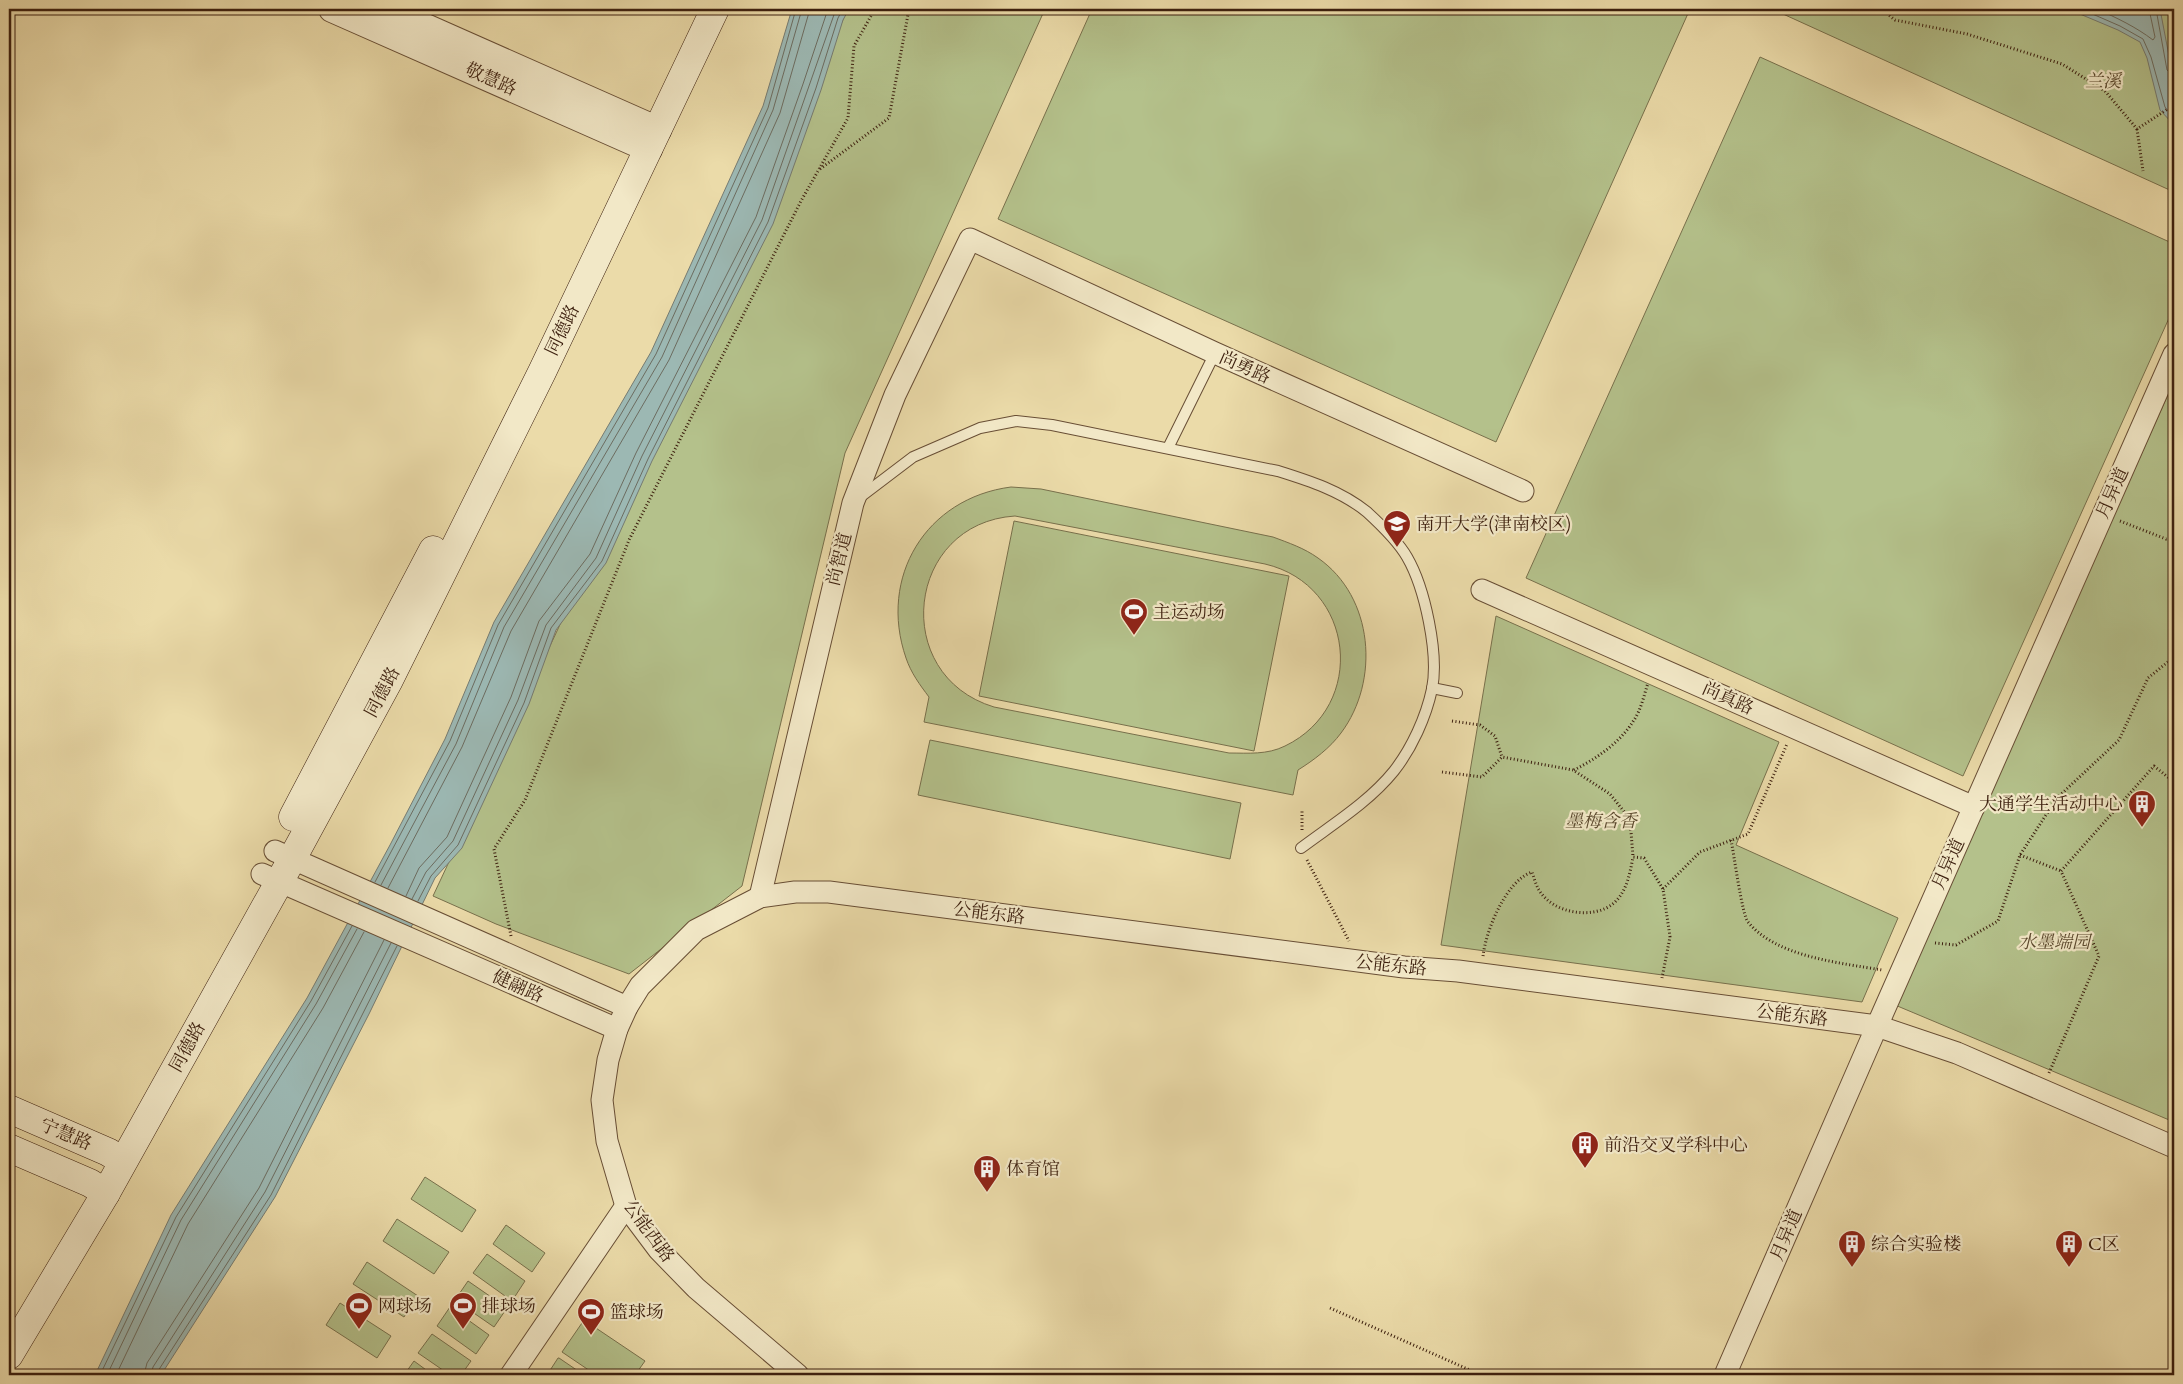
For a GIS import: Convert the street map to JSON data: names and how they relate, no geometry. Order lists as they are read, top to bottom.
{
  "streets": {
    "main road": ["同德路", "宁慧路"],
    "street": [
      "敬慧路",
      "尚勇路",
      "月异道",
      "尚智道",
      "尚真路",
      "公能东路",
      "健翮路",
      "公能西路"
    ]
  },
  "crossings": [
    ["敬慧路", "同德路"],
    ["同德路", "健翮路"],
    ["同德路", "宁慧路"],
    ["尚勇路", "尚智道"],
    ["月异道", "尚真路"],
    ["月异道", "公能东路"],
    ["尚智道", "公能东路"],
    ["公能东路", "健翮路"],
    ["公能东路", "公能西路"],
    ["健翮路", "公能西路"]
  ],
  "parks": ["兰溪", "墨梅含香", "水墨端园"],
  "places": {
    "school or university": ["南开大学(津南校区)"],
    "sports": [
      "主运动场",
      "网球场",
      "排球场",
      "篮球场"
    ],
    "building": [
      "大通学生活动中心",
      "前沿交叉学科中心",
      "体育馆",
      "综合实验楼",
      "C区"
    ]
  }
}
